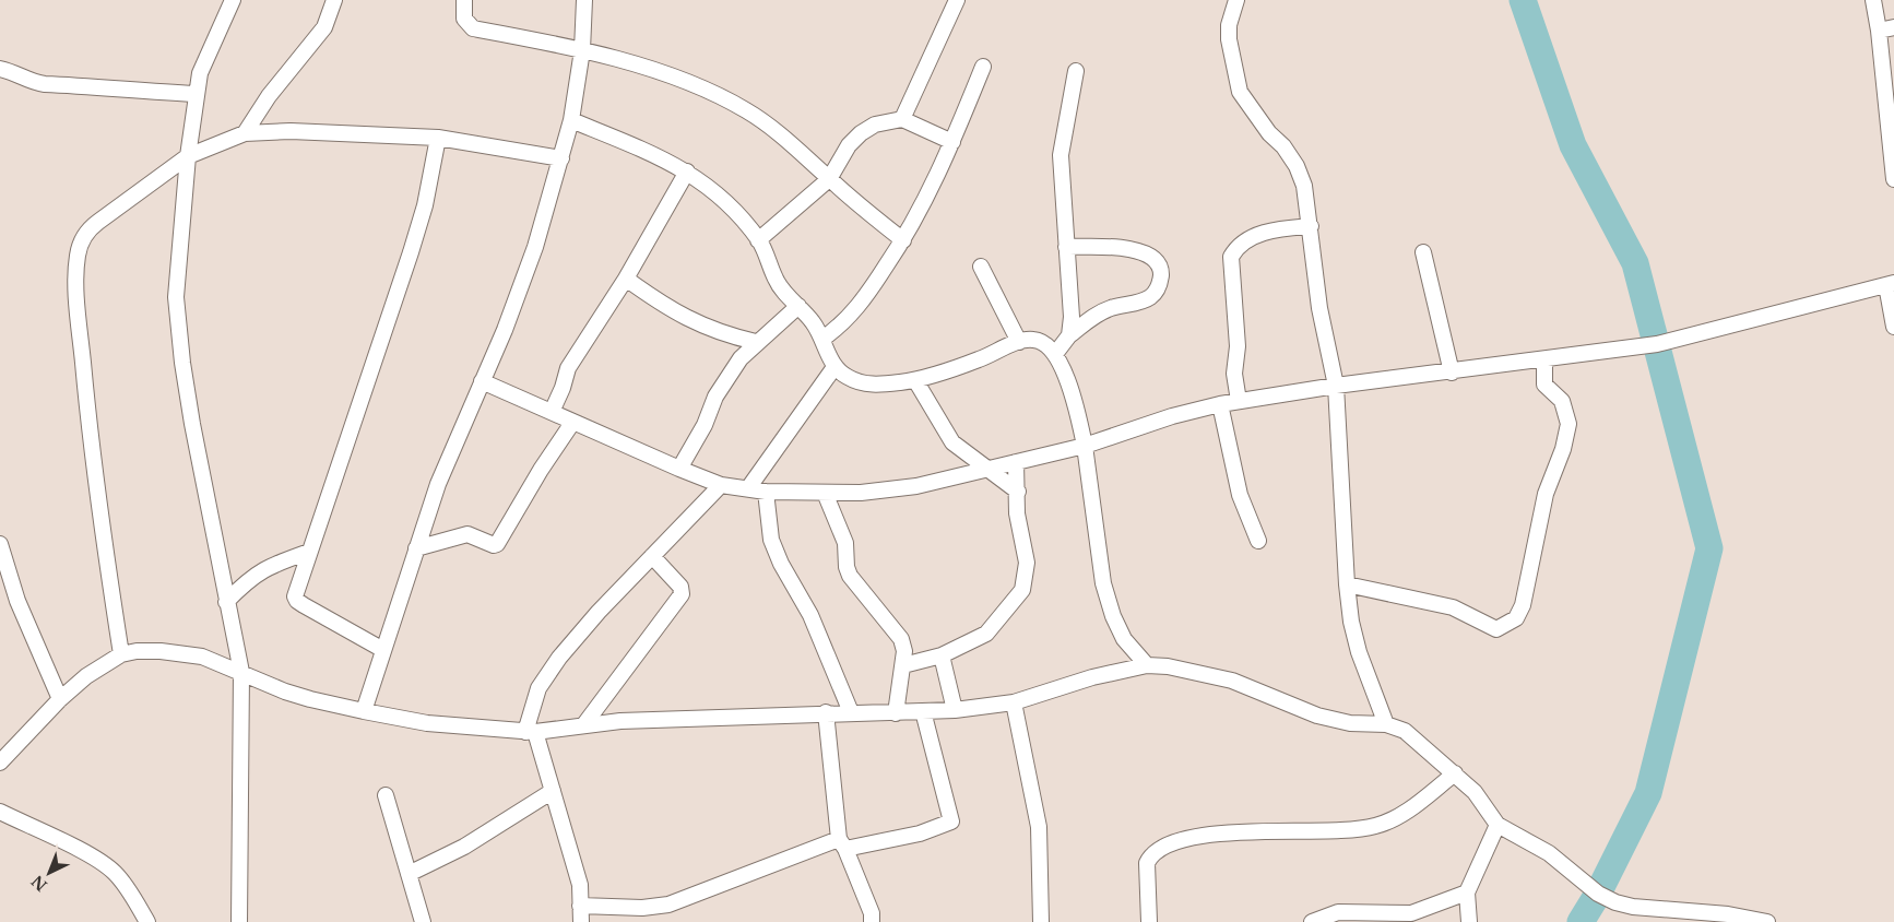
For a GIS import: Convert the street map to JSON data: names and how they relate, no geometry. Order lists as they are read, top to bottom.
{
  "north": "bottom left"
}
